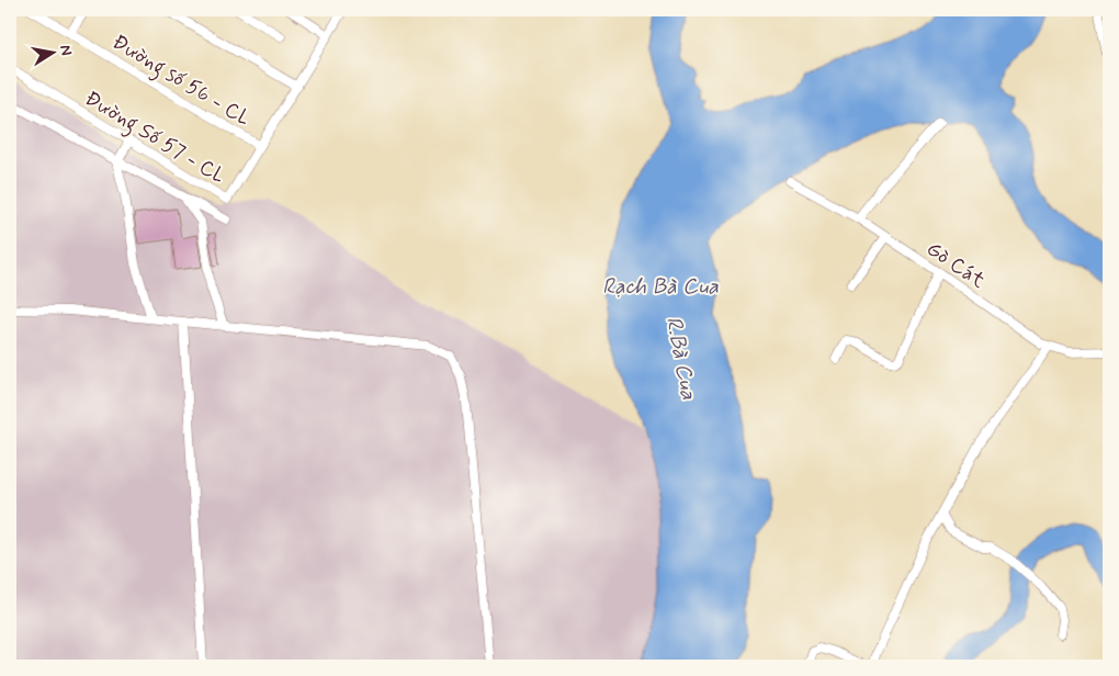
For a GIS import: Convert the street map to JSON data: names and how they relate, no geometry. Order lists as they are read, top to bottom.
{
  "streets": {
    "street": ["Đường số 56 - CL", "Đường Số 57 - CL", "Gò Cát"]
  },
  "crossings": [
    ["Đường số 56 - CL", "Đường Số 57 - CL"]
  ],
  "water": ["Rạch Bà Cua", "R.Bà Cua"],
  "north": "right"
}
